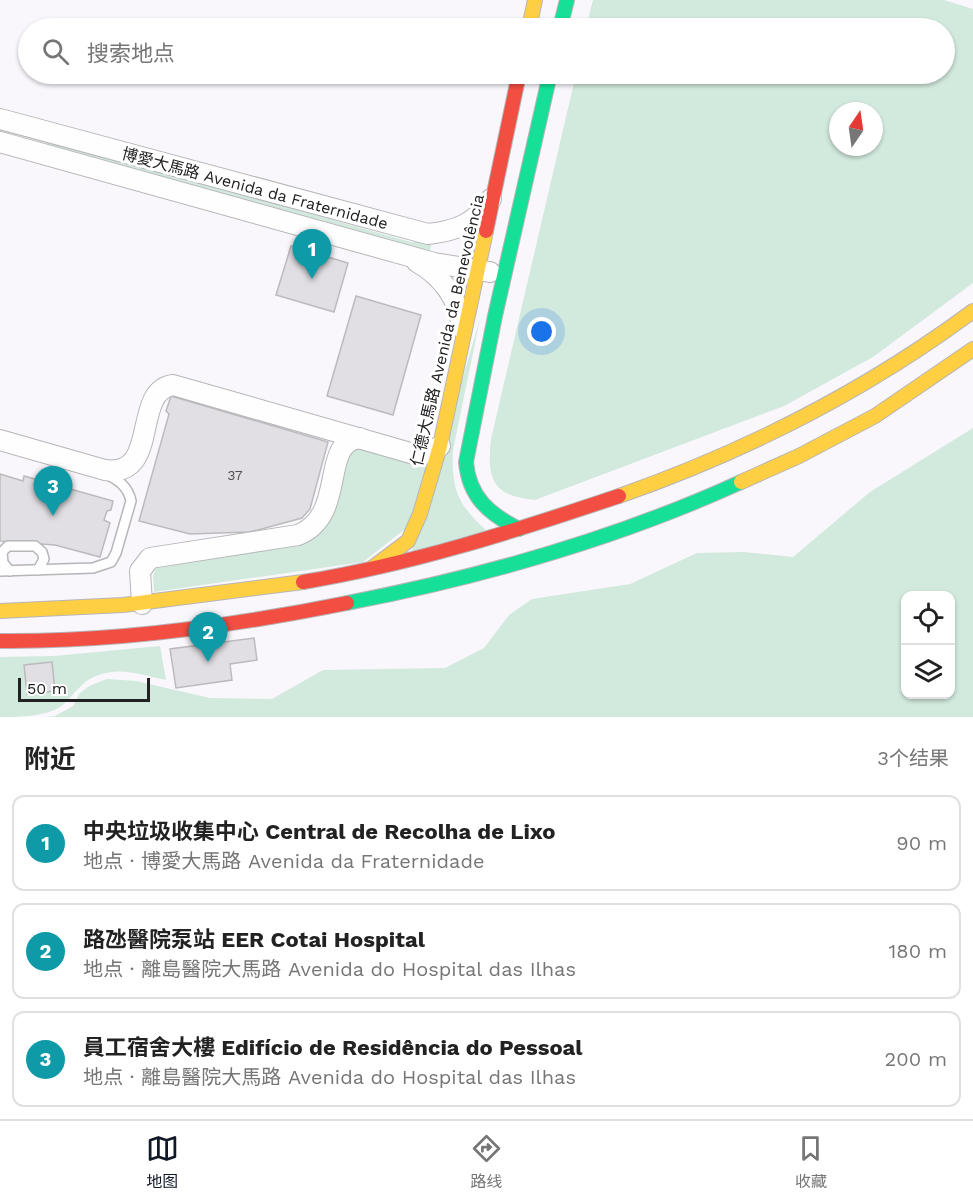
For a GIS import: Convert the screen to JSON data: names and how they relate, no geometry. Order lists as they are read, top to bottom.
{
  "streets": {
    "main road": ["仁德大馬路 Avenida da Benevolência"],
    "street": ["博愛大馬路 Avenida da Fraternidade"]
  },
  "crossings": [
    ["博愛大馬路 Avenida da Fraternidade", "仁德大馬路 Avenida da Benevolência"]
  ],
  "house_numbers": ["37"],
  "scale_bar": "50 m",
  "north": "top",
  "page": {
    "search": "搜索地点",
    "pins": ["1", "3", "2"],
    "scale": "50 m",
    "heading": ["附近", "3个结果"],
    "list": [
      {
        "mark": "1",
        "name": "中央垃圾收集中心 Central de Recolha de Lixo",
        "note": "地点 · 博愛大馬路 Avenida da Fraternidade",
        "value": "90 m"
      },
      {
        "mark": "2",
        "name": "路氹醫院泵站 EER Cotai Hospital",
        "note": "地点 · 離島醫院大馬路 Avenida do Hospital das Ilhas",
        "value": "180 m"
      },
      {
        "mark": "3",
        "name": "員工宿舍大樓 Edifício de Residência do Pessoal",
        "note": "地点 · 離島醫院大馬路 Avenida do Hospital das Ilhas",
        "value": "200 m"
      }
    ],
    "nav": ["地图", "路线", "收藏"]
  }
}
